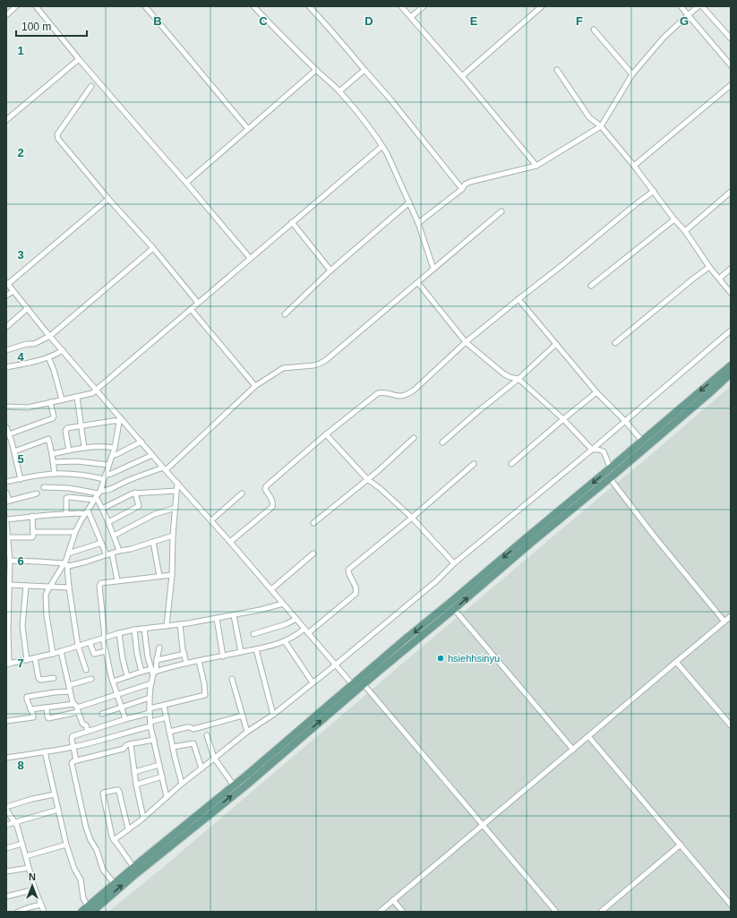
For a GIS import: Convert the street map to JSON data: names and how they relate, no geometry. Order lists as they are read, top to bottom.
{
  "places": ["hsiehhsinyu"],
  "scale_bar": "100 m",
  "north": "top",
  "grid": {
    "columns": [
      "B",
      "C",
      "D",
      "E",
      "F",
      "G"
    ],
    "rows": [
      "1",
      "2",
      "3",
      "4",
      "5",
      "6",
      "7",
      "8"
    ]
  }
}
